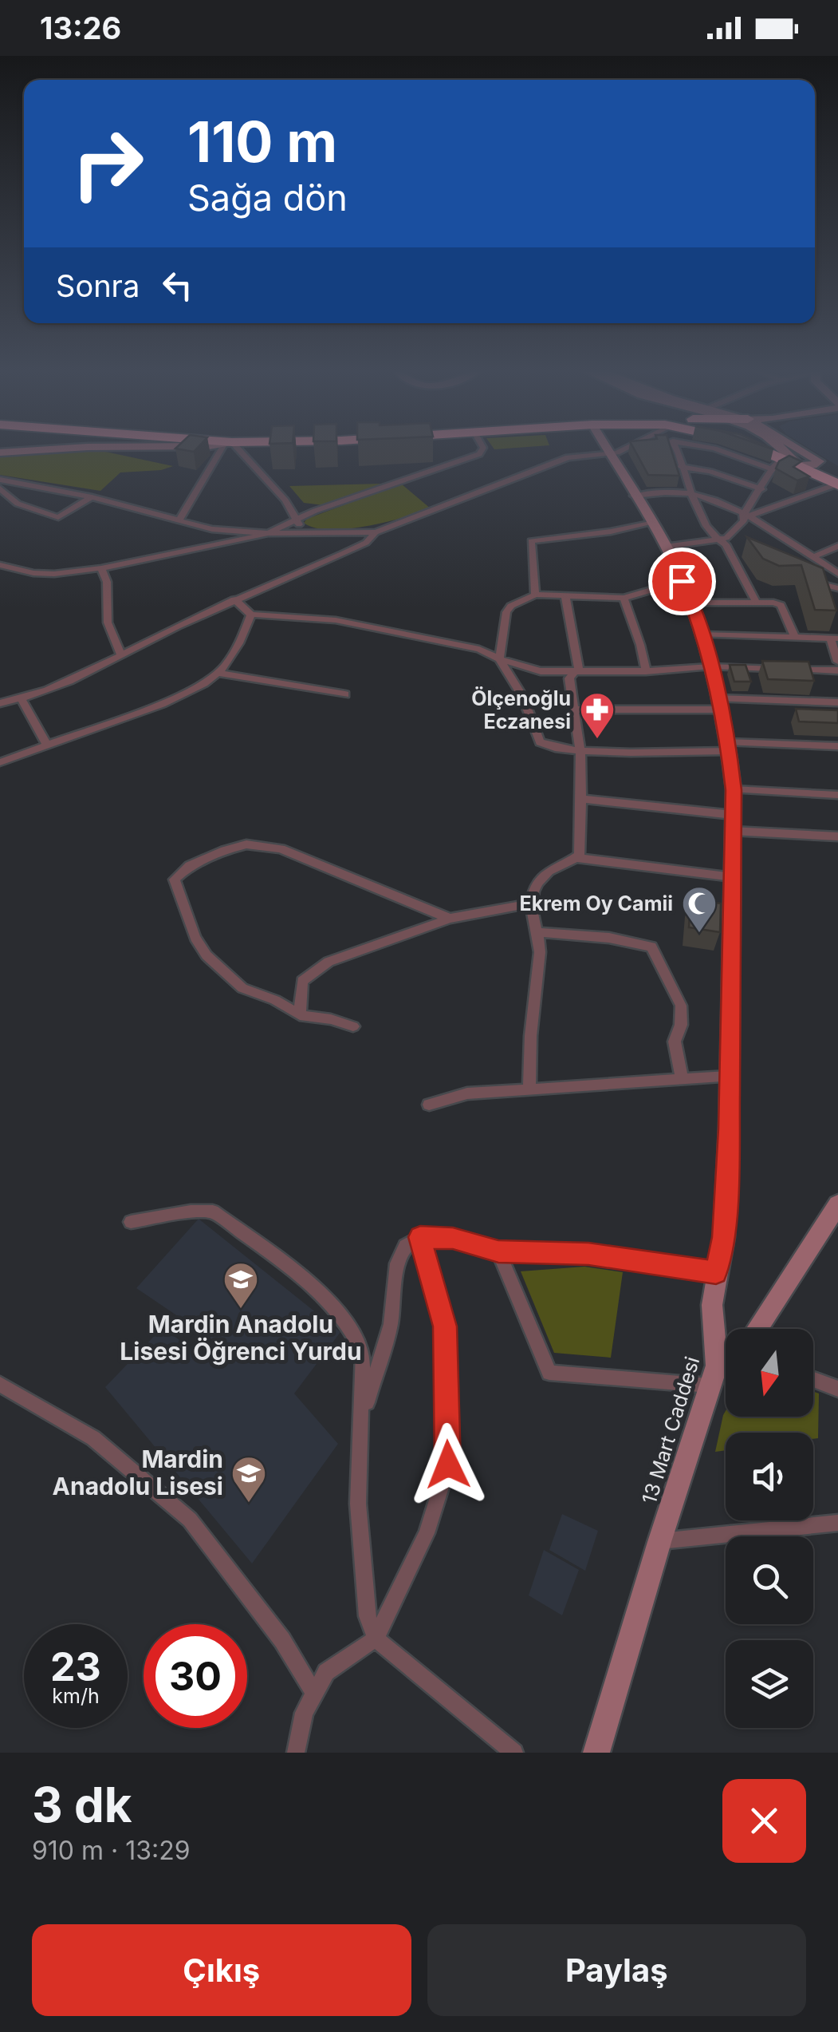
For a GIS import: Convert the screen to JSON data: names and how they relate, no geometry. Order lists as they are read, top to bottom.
{
  "streets": {
    "street": ["13 Mart Caddesi"]
  },
  "places": {
    "pharmacy": ["Ölçenoğlu Eczanesi"],
    "mosque": ["Ekrem Oy Camii"],
    "school or university": ["Mardin Anadolu Lisesi Öğrenci Yurdu", "Mardin Anadolu Lisesi"]
  },
  "north": "bottom",
  "page": {
    "status": "13:26",
    "turn": ["110 m", "Sağa dön"],
    "then": "Sonra",
    "speed": "23 km/h",
    "limit": "30",
    "heading": ["3 dk", "910 m · 13:29"],
    "buttons": ["Çıkış", "Paylaş"]
  }
}
